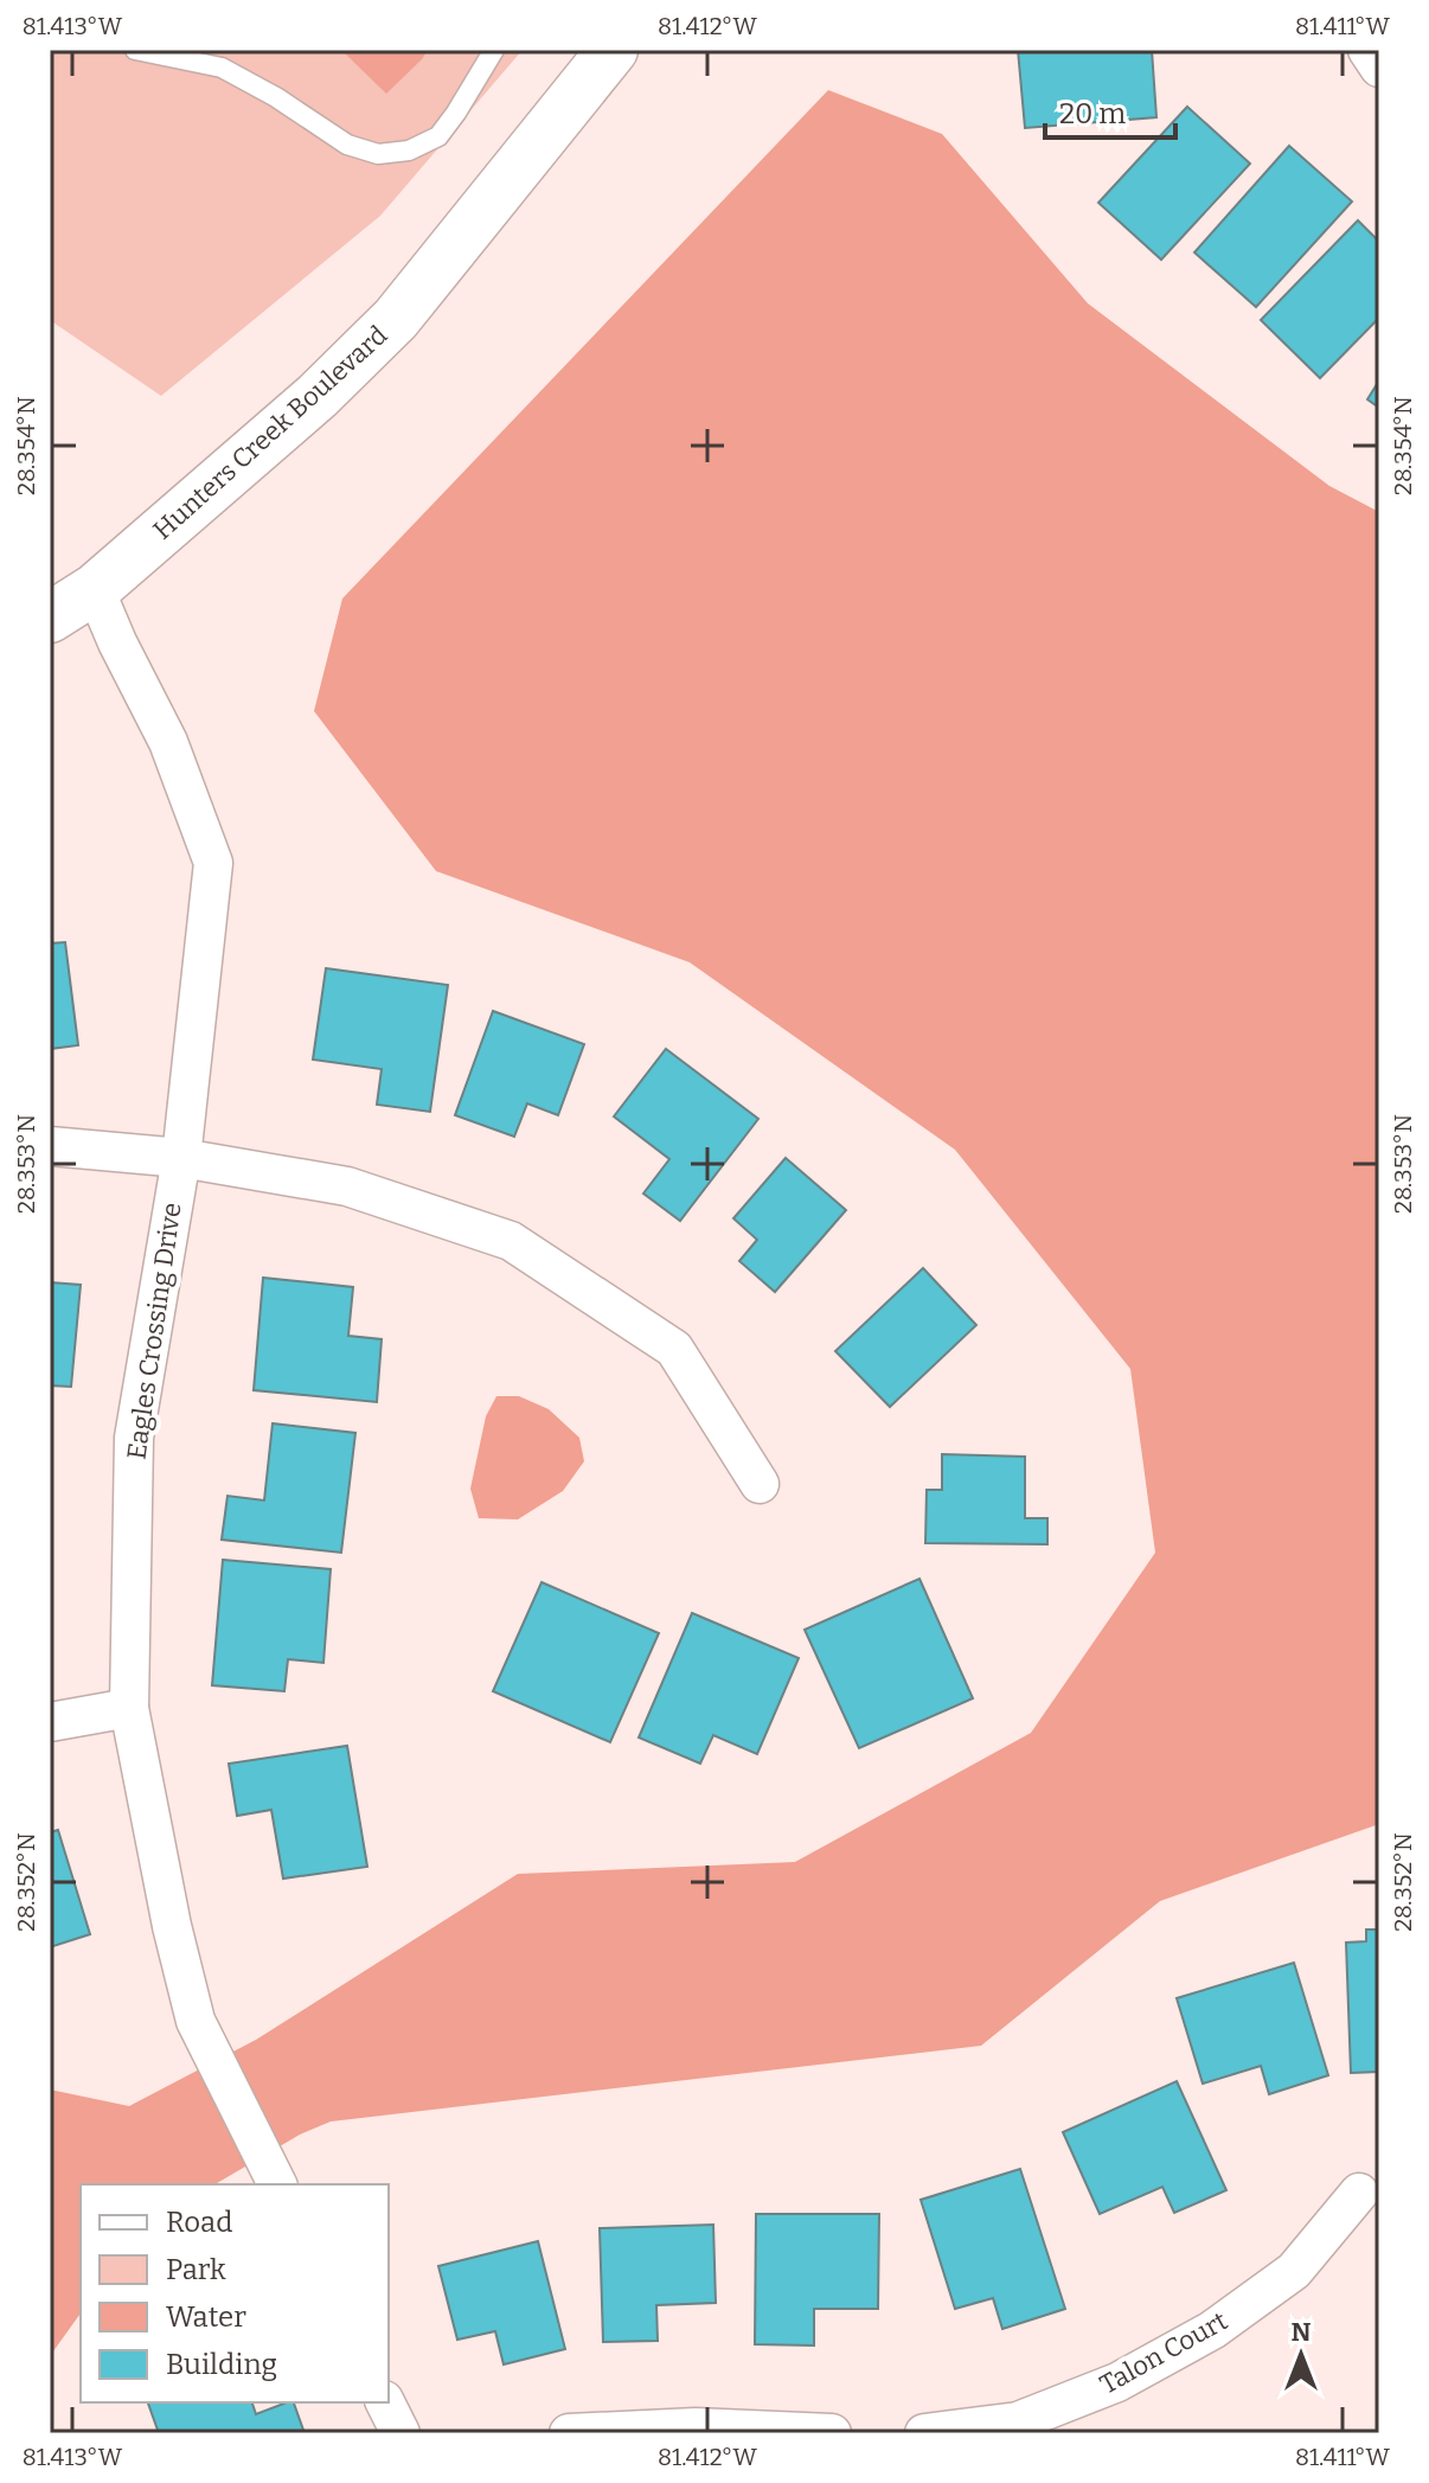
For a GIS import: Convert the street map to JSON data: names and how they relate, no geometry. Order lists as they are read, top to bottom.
{
  "streets": {
    "street": ["Hunters Creek Boulevard", "Eagles Crossing Drive", "Talon Court"]
  },
  "crossings": [
    ["Hunters Creek Boulevard", "Eagles Crossing Drive"]
  ],
  "legend": [
    "Road",
    "Park",
    "Water",
    "Building"
  ],
  "scale_bar": "20 m",
  "north": "top",
  "coordinates": [
    "81.413°W",
    "81.412°W",
    "81.411°W",
    "28.354°N",
    "28.353°N",
    "28.352°N"
  ]
}
